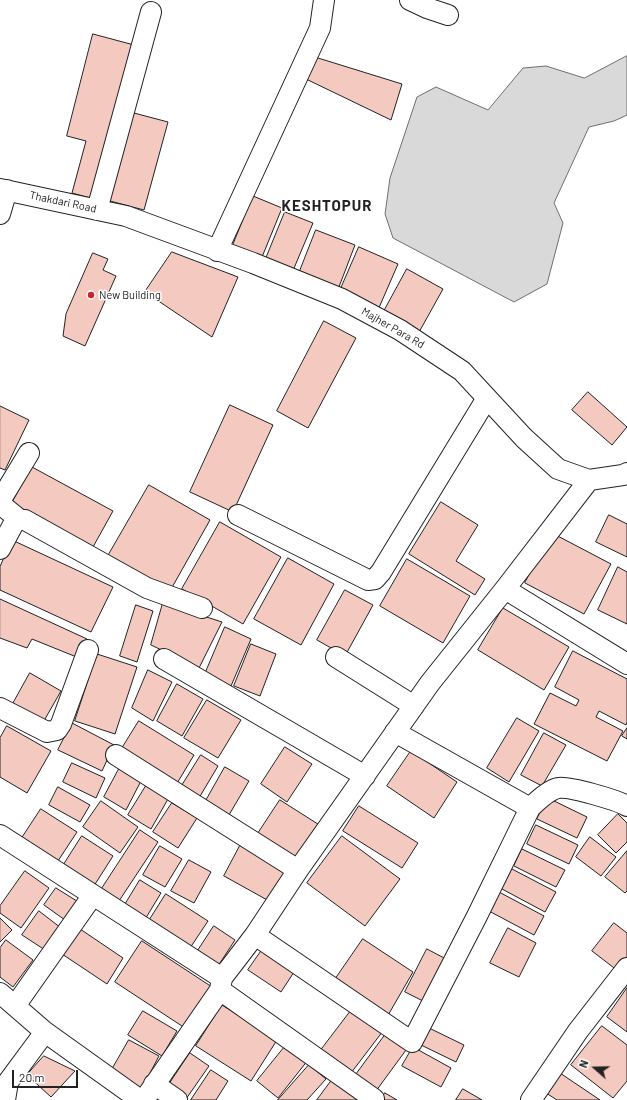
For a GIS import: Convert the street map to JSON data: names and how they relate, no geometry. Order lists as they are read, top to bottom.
{
  "streets": {
    "street": ["Thakdari Road", "Majher Para Rd"]
  },
  "crossings": [
    ["Thakdari Road", "Majher Para Rd"]
  ],
  "districts": ["KESHTOPUR"],
  "places": ["New Building"],
  "scale_bar": "20 m",
  "north": "left"
}
